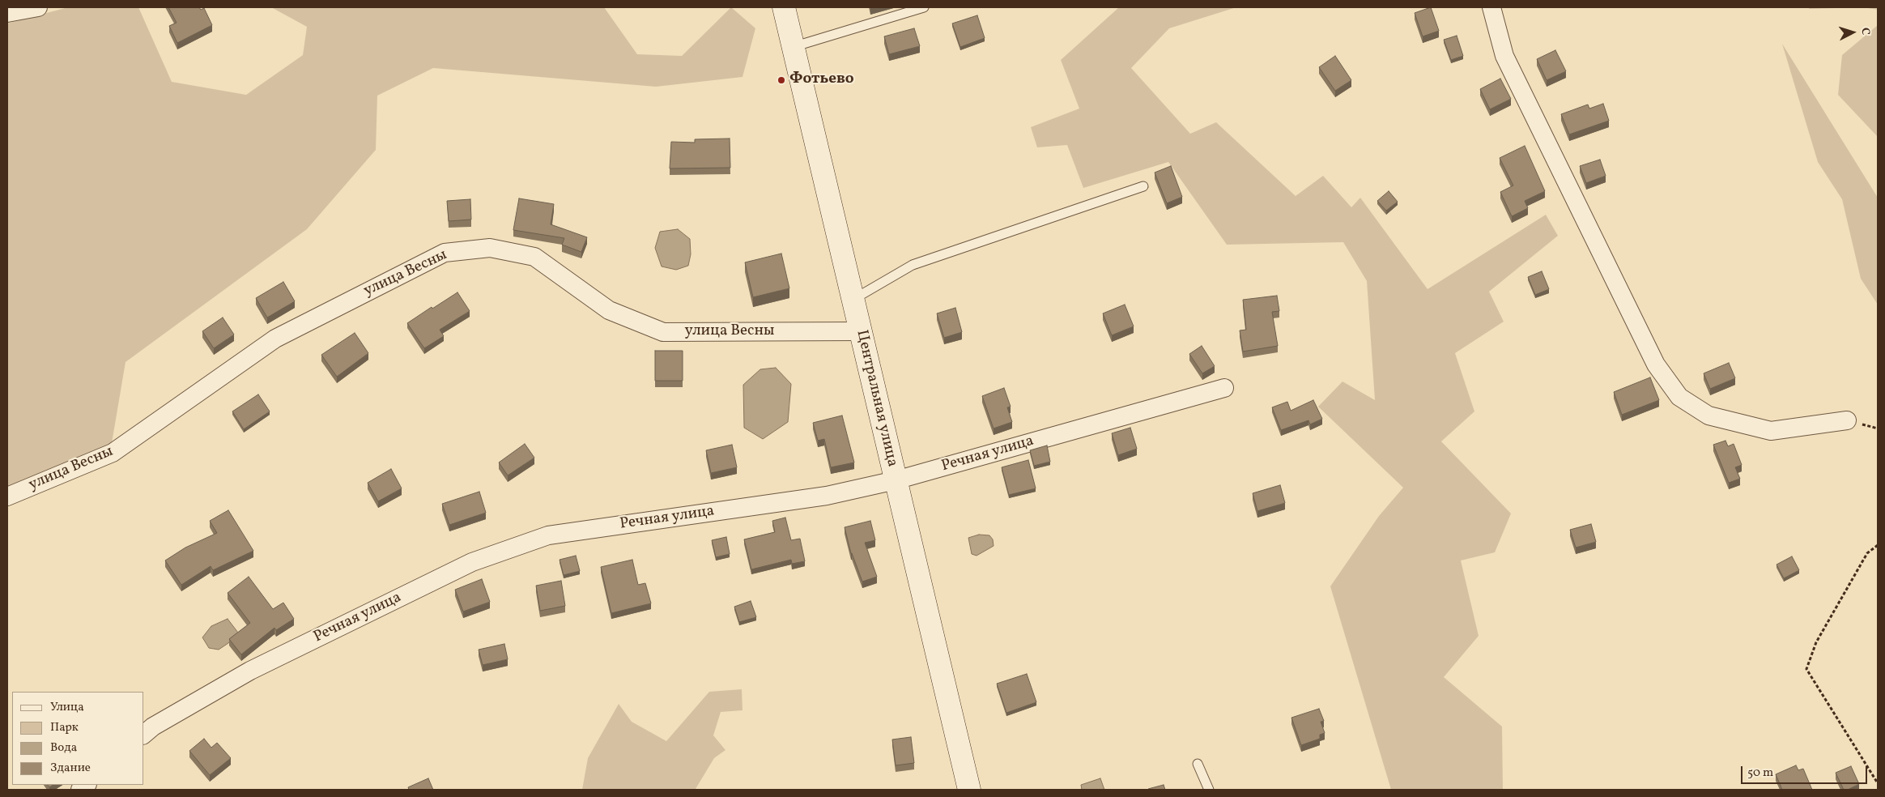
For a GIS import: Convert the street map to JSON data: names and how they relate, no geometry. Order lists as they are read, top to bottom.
{
  "streets": {
    "main road": ["Центральная улица"],
    "street": ["улица Весны", "Речная улица"]
  },
  "crossings": [
    ["улица Весны", "Центральная улица"],
    ["Центральная улица", "Речная улица"]
  ],
  "places": ["Фотьево"],
  "legend": [
    "Улица",
    "Парк",
    "Вода",
    "Здание"
  ],
  "scale_bar": "50 m",
  "north": "right"
}
